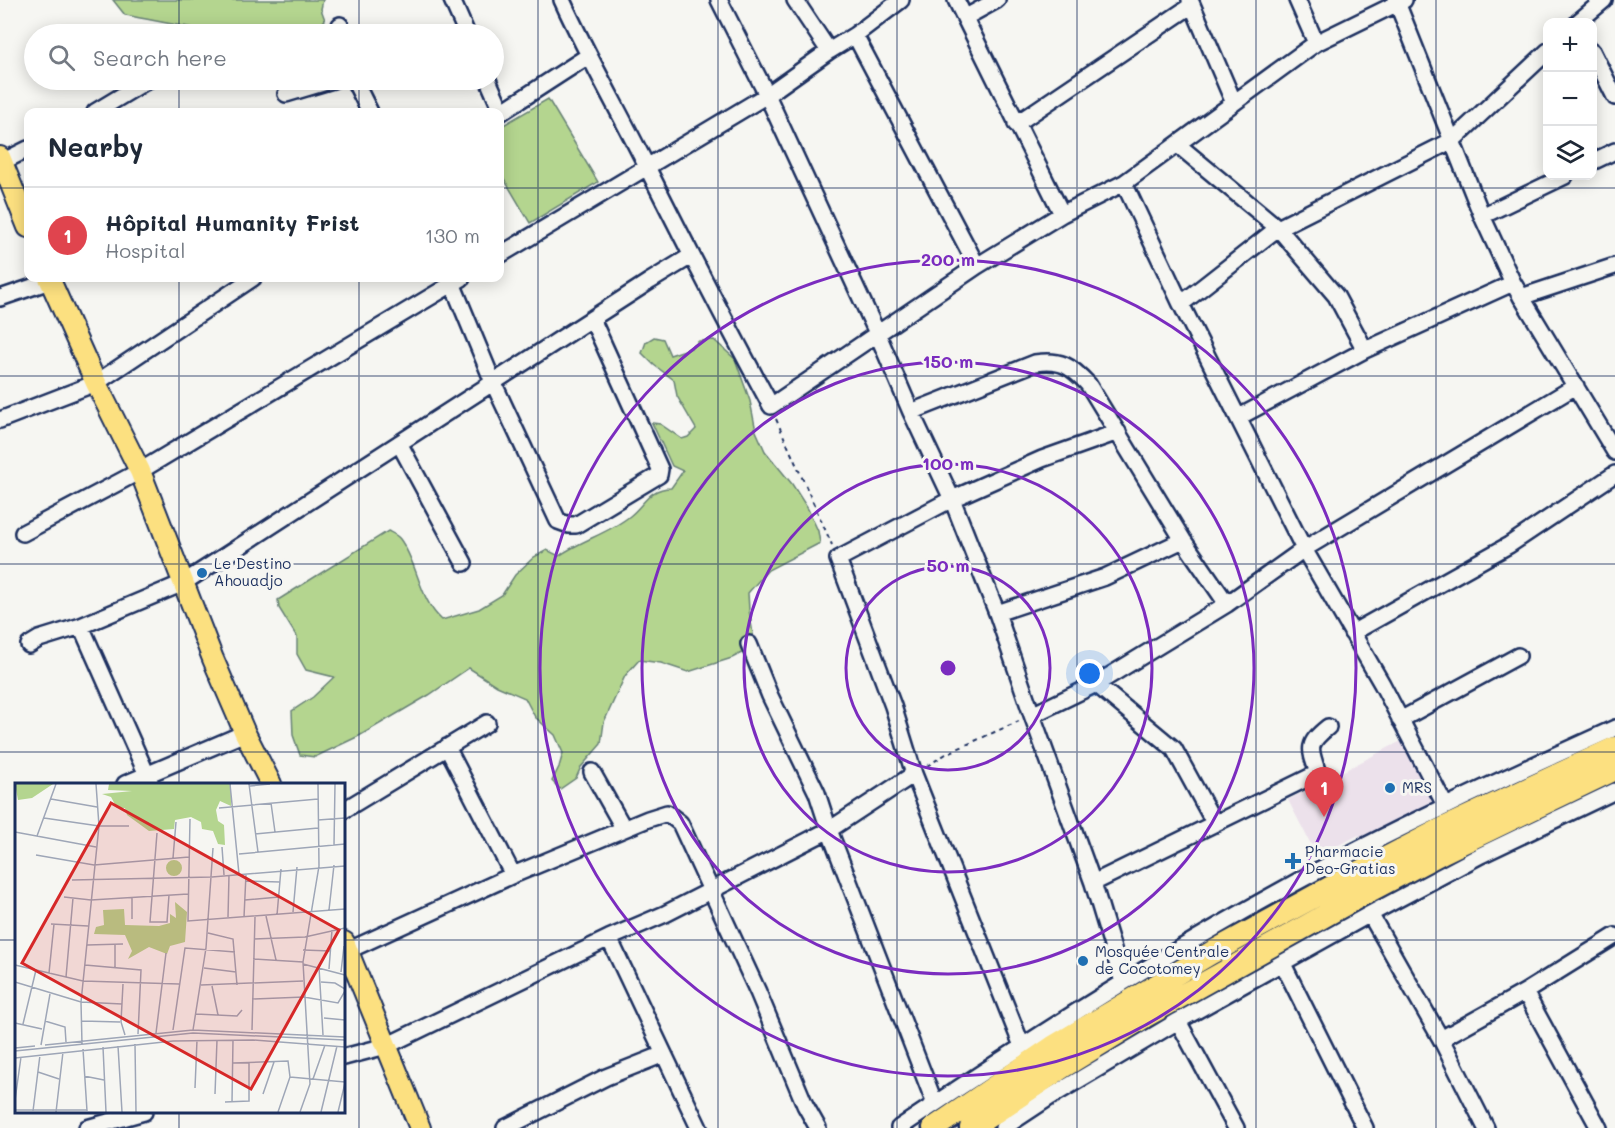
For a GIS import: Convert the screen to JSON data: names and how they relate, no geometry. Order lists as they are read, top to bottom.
{
  "places": {
    "other": ["Le Destino Ahouadjo", "MRS", "Mosquée Centrale de Cocotomey"],
    "health": ["Pharmacie Deo-Gratias"]
  },
  "page": {
    "map_buttons": ["+", "−"],
    "search": "Search here",
    "heading": "Nearby",
    "list": [
      {
        "mark": "1",
        "name": "Hôpital Humanity Frist",
        "note": "Hospital",
        "value": "130 m"
      }
    ],
    "pins": "1"
  },
  "rings": [
    "200 m",
    "150 m",
    "100 m",
    "50 m"
  ]
}
